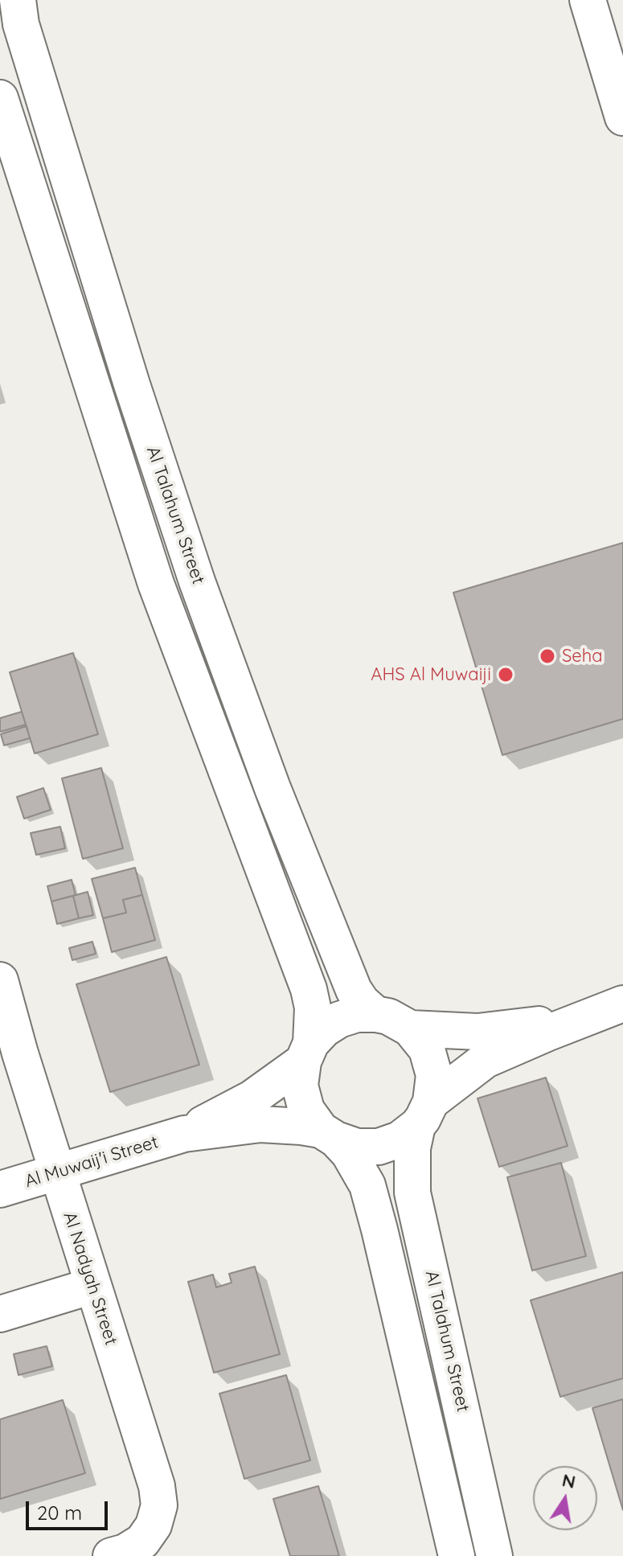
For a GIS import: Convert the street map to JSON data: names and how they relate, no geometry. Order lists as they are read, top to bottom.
{
  "streets": {
    "street": ["Al Talahum Street", "Al Muwaij'i Street", "Al Nadyah Street"]
  },
  "crossings": [
    ["Al Talahum Street", "Al Muwaij'i Street"],
    ["Al Muwaij'i Street", "Al Nadyah Street"]
  ],
  "places": ["Seha", "AHS Al Muwaiji"],
  "scale_bar": "20 m",
  "north": "top"
}
